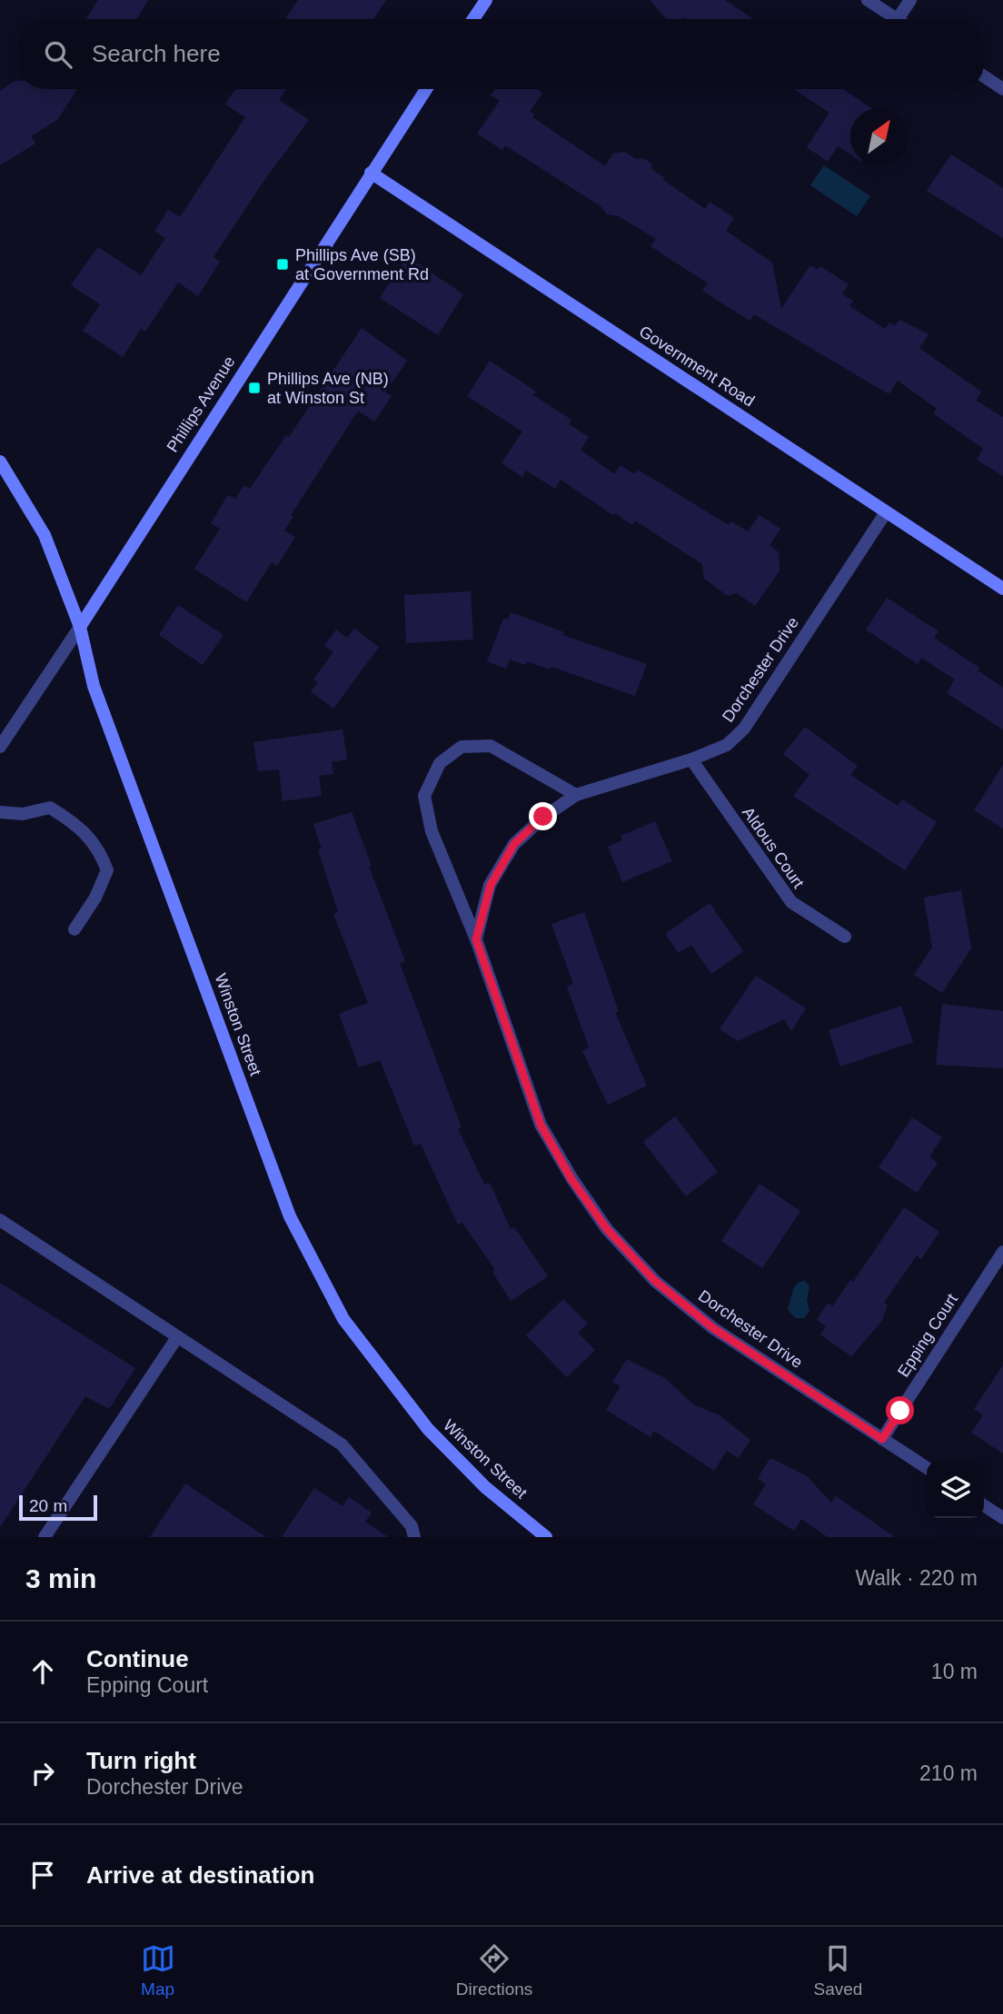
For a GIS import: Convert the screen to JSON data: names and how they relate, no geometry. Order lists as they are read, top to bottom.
{
  "streets": {
    "street": [
      "Government Road",
      "Phillips Avenue",
      "Dorchester Drive",
      "Aldous Court",
      "Winston Street",
      "Epping Court"
    ]
  },
  "crossings": [
    ["Government Road", "Phillips Avenue"],
    ["Government Road", "Dorchester Drive"],
    ["Phillips Avenue", "Winston Street"],
    ["Dorchester Drive", "Aldous Court"],
    ["Dorchester Drive", "Epping Court"]
  ],
  "places": {
    "transit": ["Phillips Ave (SB) at Government Rd", "Phillips Ave (NB) at Winston St"]
  },
  "scale_bar": "20 m",
  "north": "top right",
  "page": {
    "search": "Search here",
    "scale": "20 m",
    "heading": ["3 min", "Walk · 220 m"],
    "list": [
      ["Continue", "Epping Court", "10 m"],
      ["Turn right", "Dorchester Drive", "210 m"],
      "Arrive at destination"
    ],
    "nav": ["Map", "Directions", "Saved"]
  }
}
